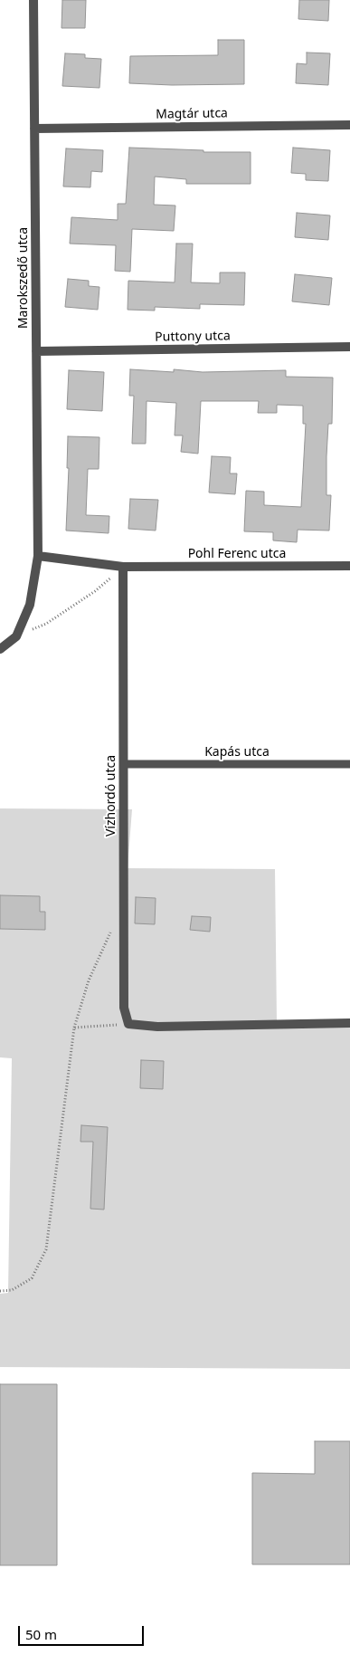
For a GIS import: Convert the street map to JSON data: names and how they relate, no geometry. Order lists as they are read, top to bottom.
{
  "streets": {
    "street": [
      "Magtár utca",
      "Marokszedő utca",
      "Puttony utca",
      "Pohl Ferenc utca",
      "Vízhordó utca"
    ],
    "lane": ["Kapás utca"]
  },
  "crossings": [
    ["Magtár utca", "Marokszedő utca"],
    ["Marokszedő utca", "Puttony utca"],
    ["Marokszedő utca", "Pohl Ferenc utca"],
    ["Pohl Ferenc utca", "Vízhordó utca"],
    ["Kapás utca", "Vízhordó utca"]
  ],
  "scale_bar": "50 m"
}
